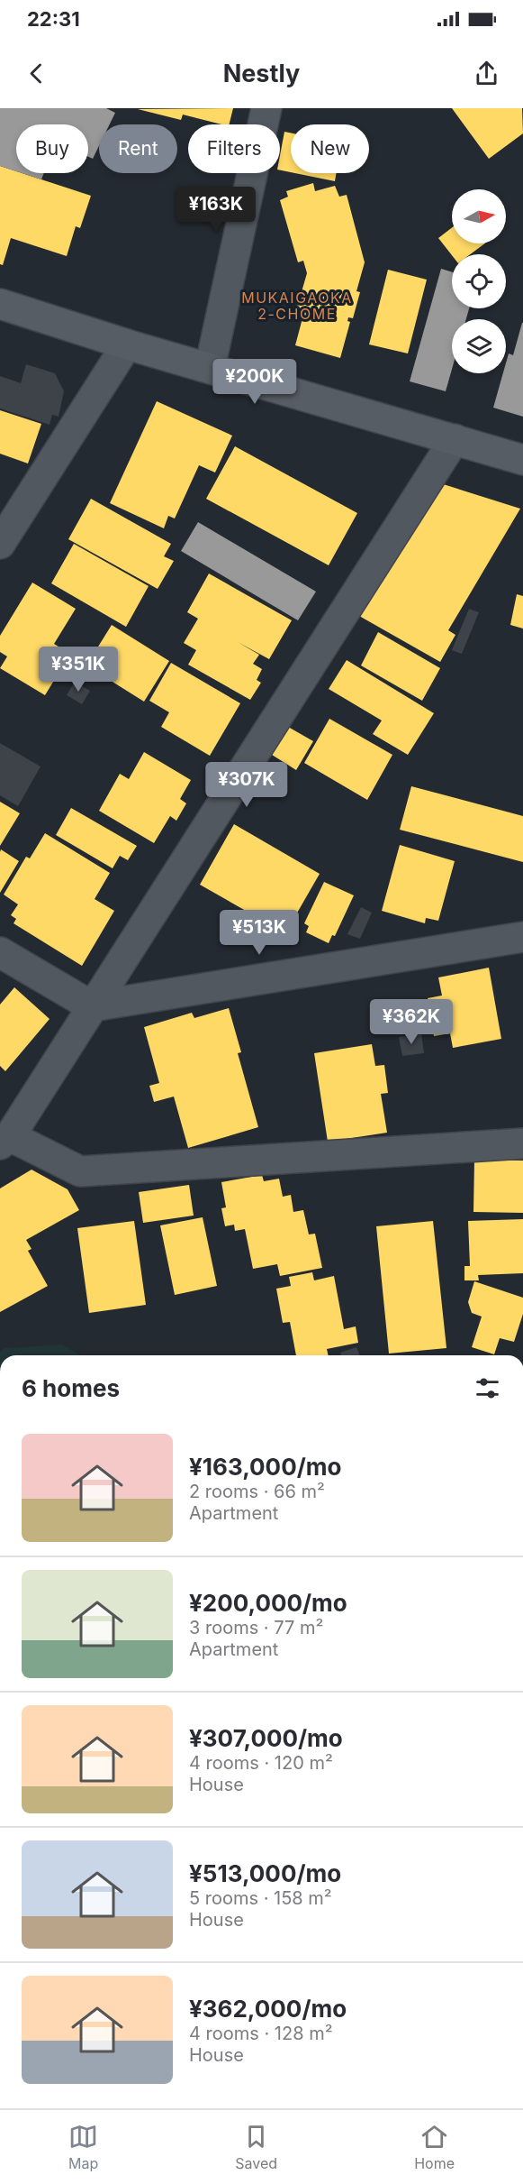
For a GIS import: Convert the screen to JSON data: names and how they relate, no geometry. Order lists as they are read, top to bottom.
{
  "districts": ["MUKAIGAOKA 2-CHOME"],
  "north": "right",
  "page": {
    "status": "22:31",
    "header": "Nestly",
    "chip": [
      "Buy",
      "Rent",
      "Filters",
      "New"
    ],
    "price": [
      "¥163K",
      "¥200K",
      "¥351K",
      "¥307K",
      "¥513K",
      "¥362K"
    ],
    "heading": "6 homes",
    "list": [
      {
        "name": "¥163,000/mo",
        "note": "2 rooms · 66 m² · Apartment"
      },
      {
        "name": "¥200,000/mo",
        "note": "3 rooms · 77 m² · Apartment"
      },
      {
        "name": "¥307,000/mo",
        "note": "4 rooms · 120 m² · House"
      },
      {
        "name": "¥513,000/mo",
        "note": "5 rooms · 158 m² · House"
      },
      {
        "name": "¥362,000/mo",
        "note": "4 rooms · 128 m² · House"
      }
    ],
    "tabs": ["Map", "Saved", "Home"]
  }
}
